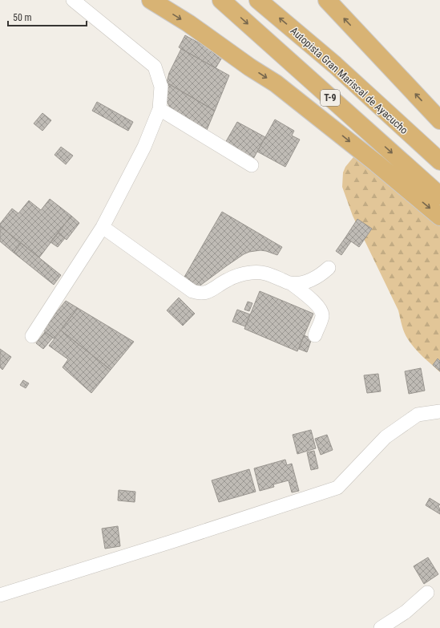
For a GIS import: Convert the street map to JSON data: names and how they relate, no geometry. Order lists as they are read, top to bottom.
{
  "streets": {
    "highway": ["Autopista Gran Mariscal de Ayacucho", "T-9"]
  },
  "scale_bar": "50 m"
}
